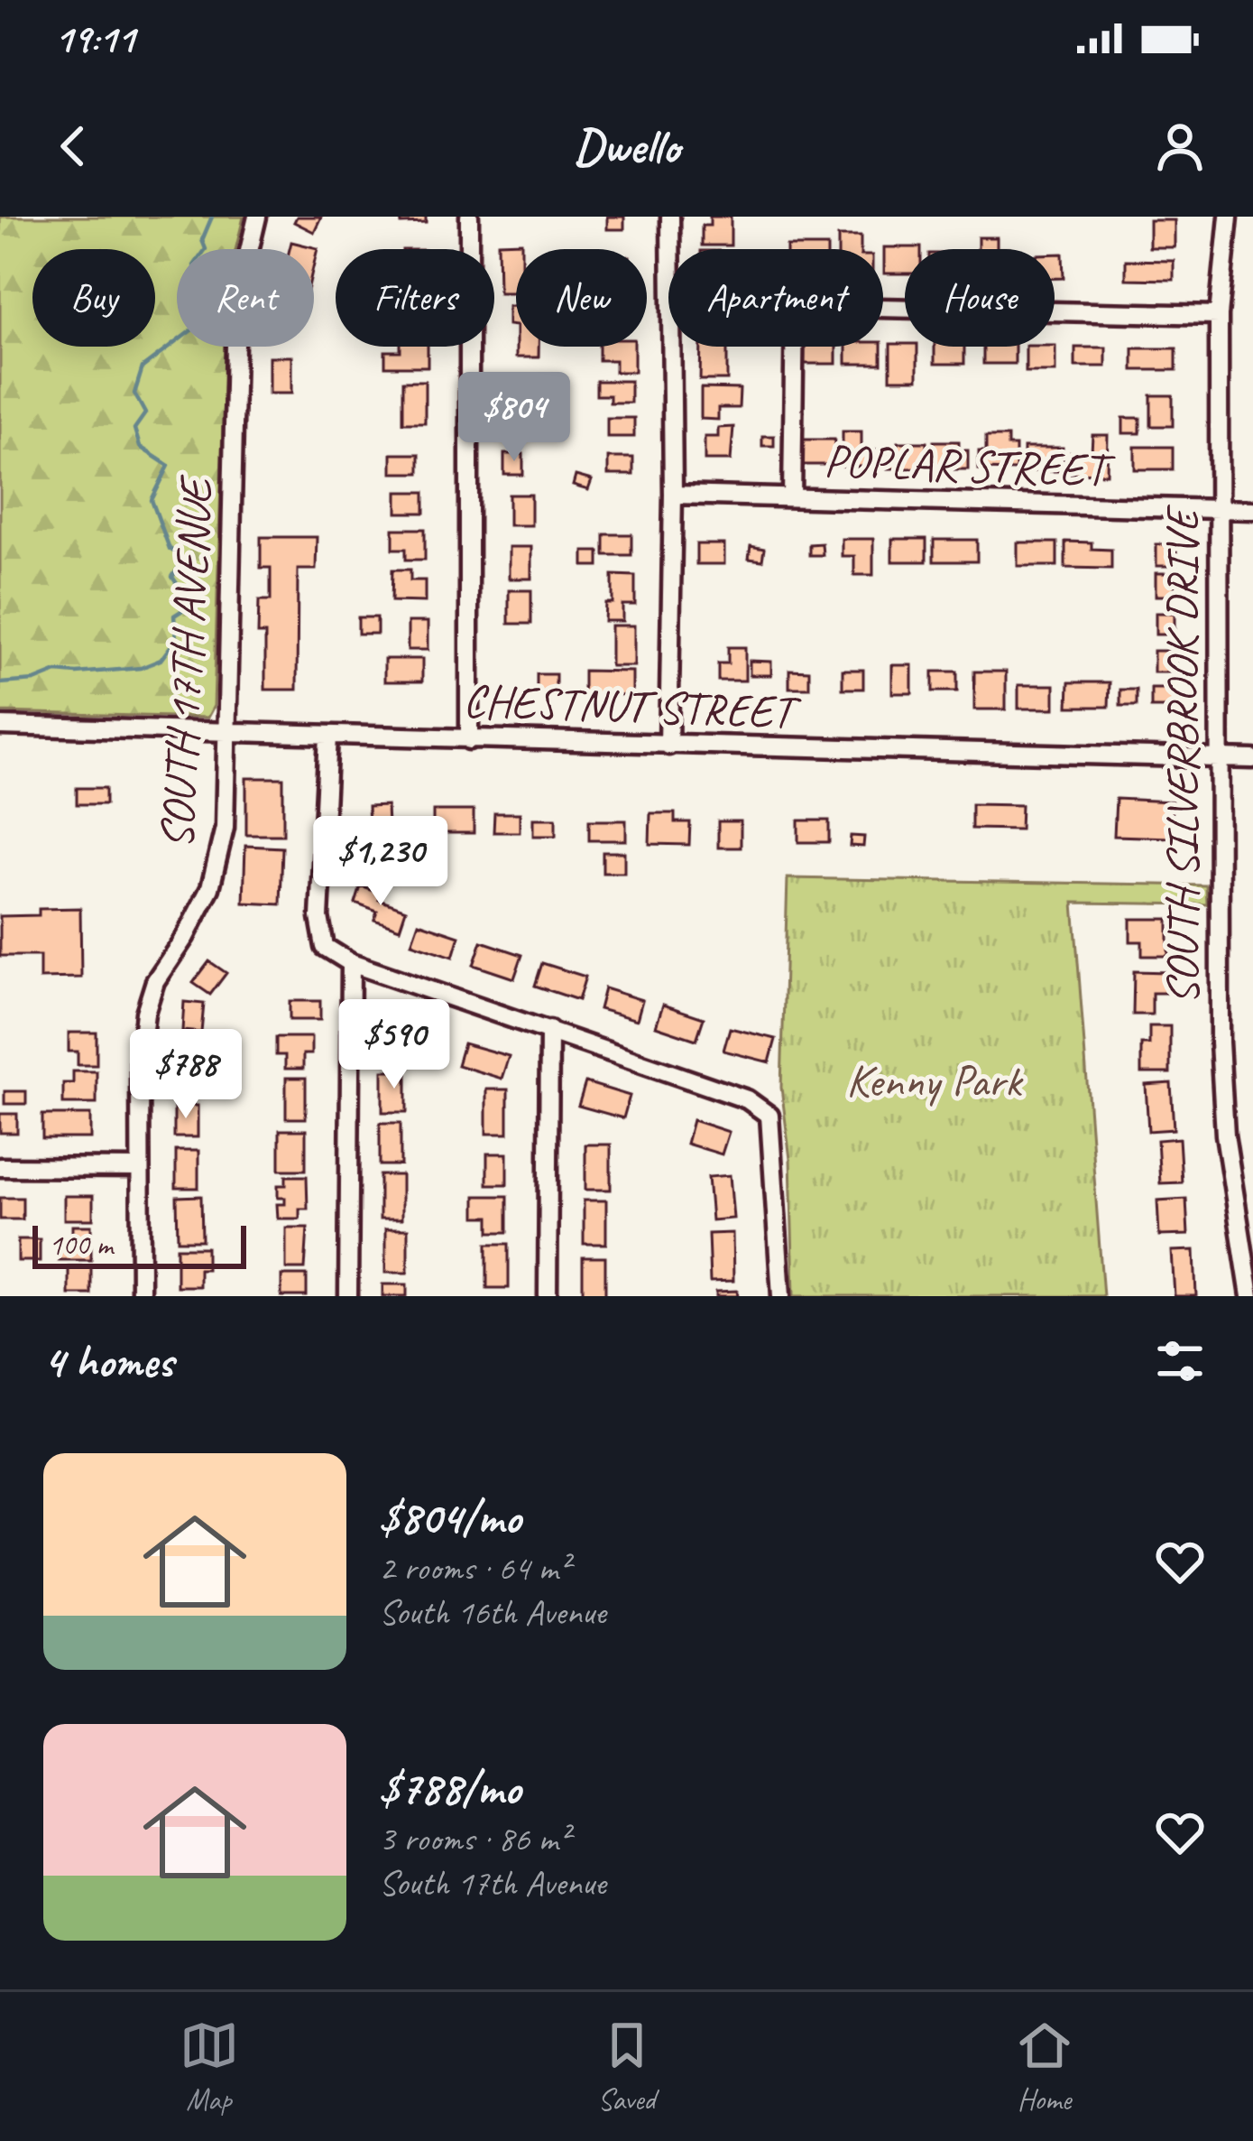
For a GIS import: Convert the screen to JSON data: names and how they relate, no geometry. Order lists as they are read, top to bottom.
{
  "streets": {
    "street": [
      "POPLAR STREET",
      "SOUTH 17TH AVENUE",
      "CHESTNUT STREET",
      "SOUTH SILVERBROOK DRIVE"
    ]
  },
  "crossings": [
    ["POPLAR STREET", "SOUTH SILVERBROOK DRIVE"],
    ["SOUTH 17TH AVENUE", "CHESTNUT STREET"],
    ["CHESTNUT STREET", "SOUTH SILVERBROOK DRIVE"]
  ],
  "parks": ["Kenny Park"],
  "scale_bar": "100 m",
  "page": {
    "status": "19:11",
    "header": "Dwello",
    "chip": [
      "Buy",
      "Rent",
      "Filters",
      "New",
      "Apartment",
      "House"
    ],
    "price": [
      "$804",
      "$1,230",
      "$590",
      "$788"
    ],
    "scale": "100 m",
    "heading": "4 homes",
    "list": [
      {
        "name": "$804/mo",
        "note": "2 rooms · 64 m² · South 16th Avenue"
      },
      {
        "name": "$788/mo",
        "note": "3 rooms · 86 m² · South 17th Avenue"
      }
    ],
    "tabs": ["Map", "Saved", "Home"]
  }
}
